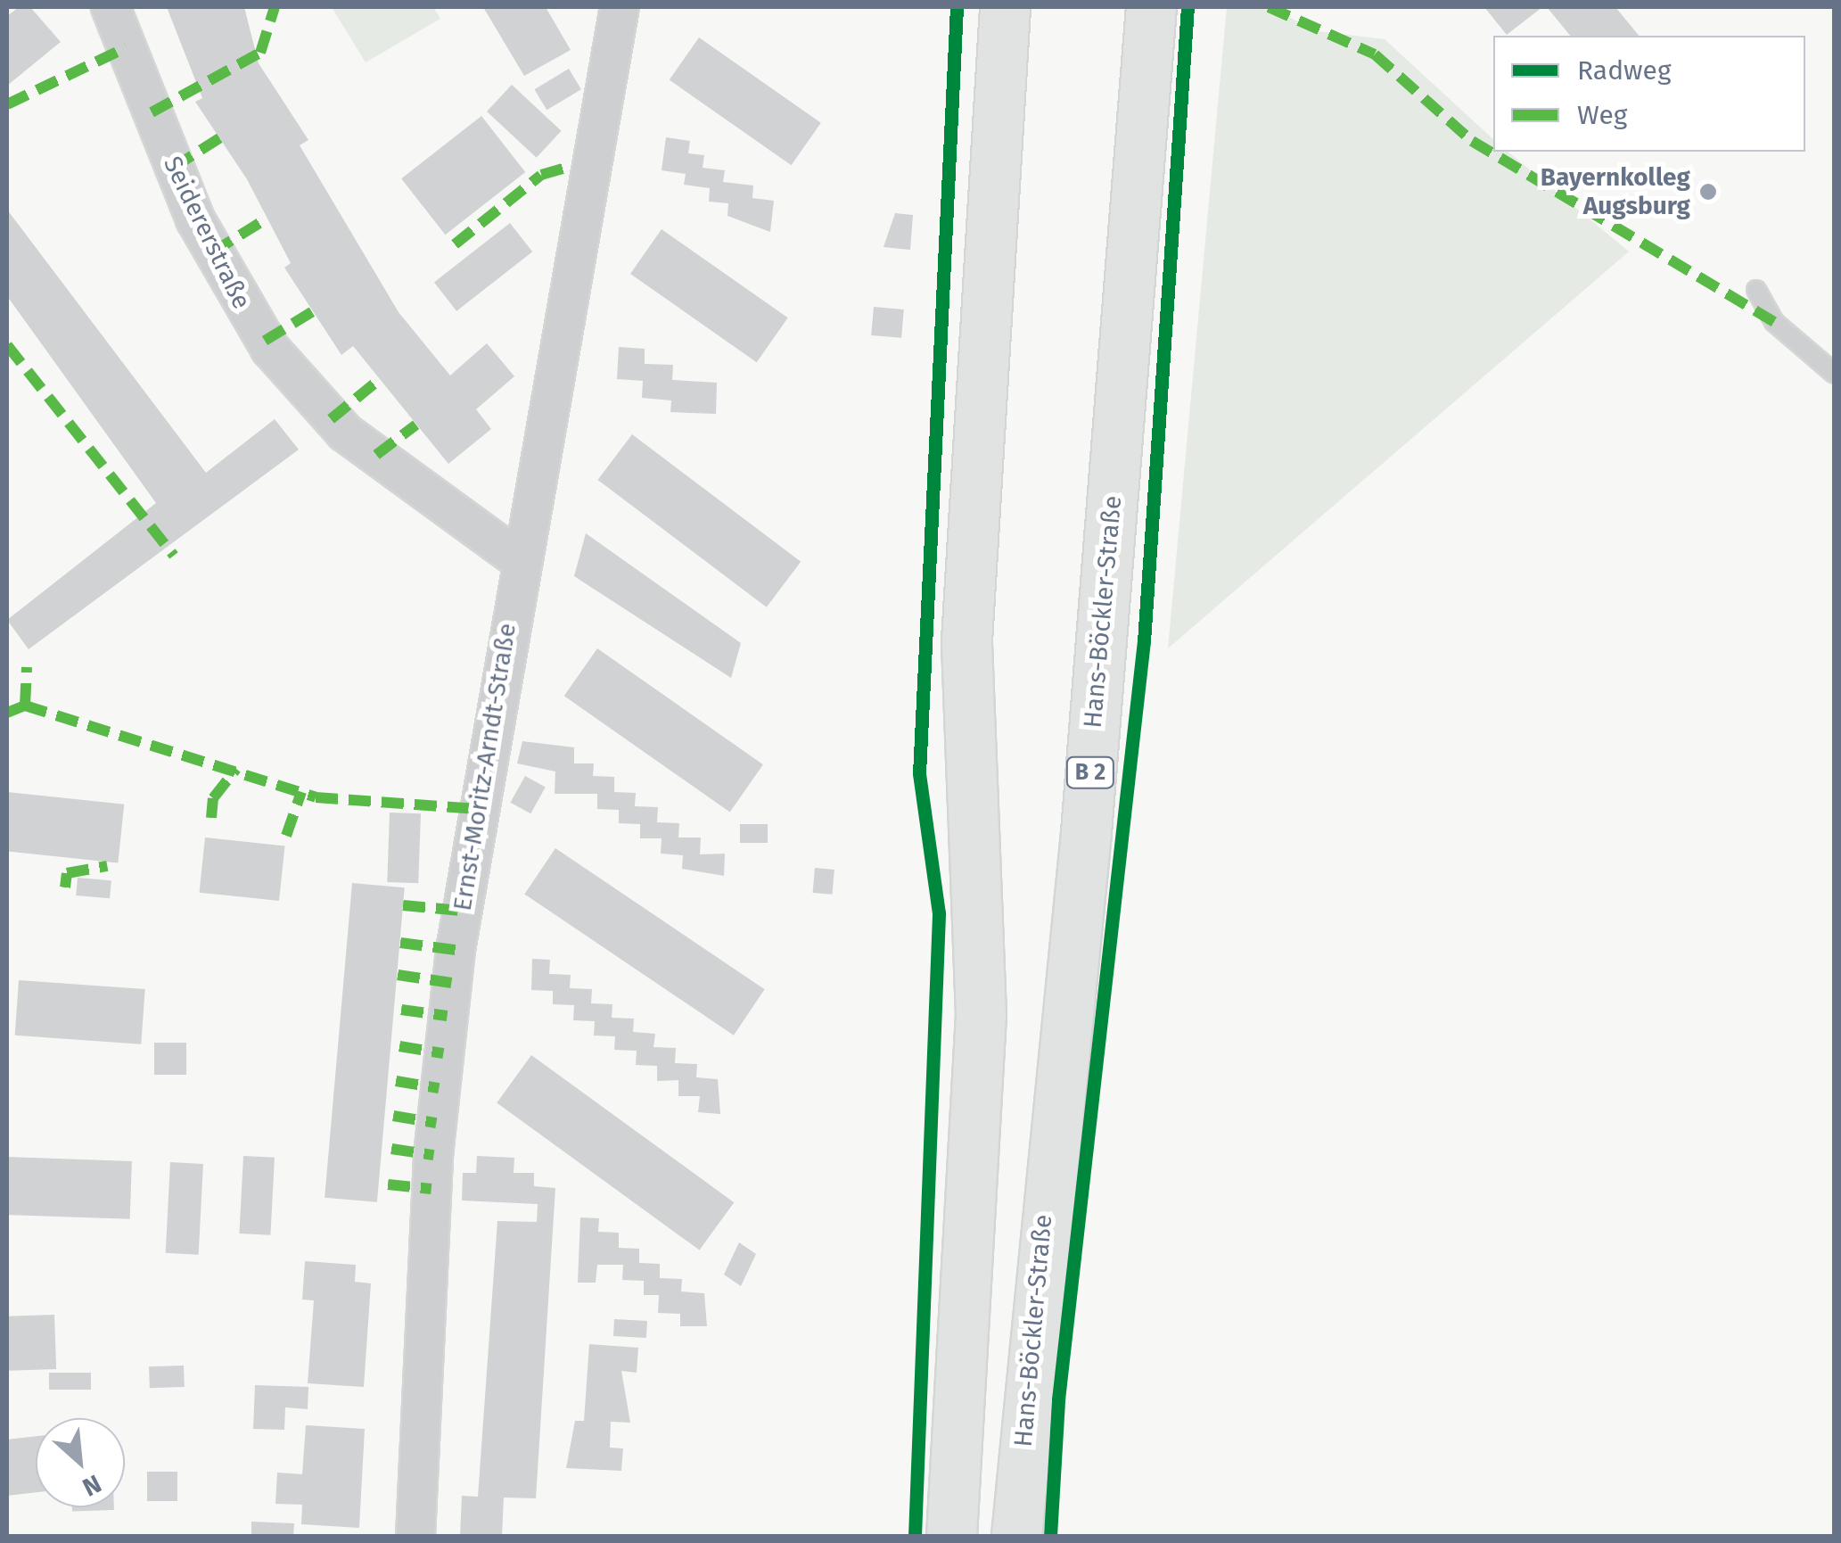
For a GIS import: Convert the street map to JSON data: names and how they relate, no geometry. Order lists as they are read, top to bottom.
{
  "streets": {
    "main road": ["Hans-Böckler-Straße", "B 2"],
    "street": ["Seidererstraße", "Ernst-Moritz-Arndt-Straße"]
  },
  "crossings": [
    ["Seidererstraße", "Ernst-Moritz-Arndt-Straße"]
  ],
  "places": ["Bayernkolleg Augsburg"],
  "legend": ["Radweg", "Weg"],
  "north": "bottom right"
}
